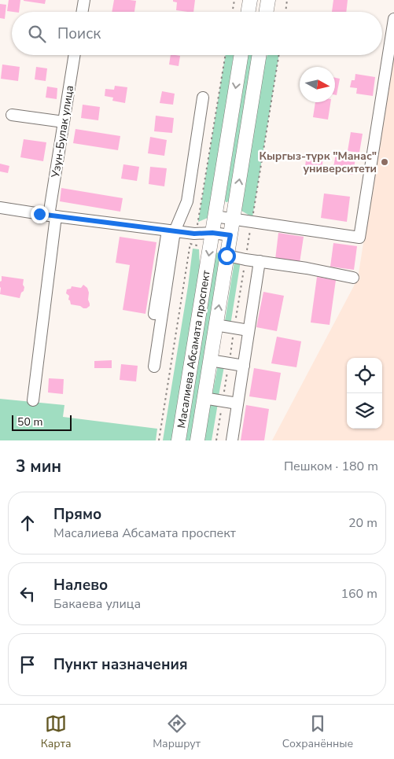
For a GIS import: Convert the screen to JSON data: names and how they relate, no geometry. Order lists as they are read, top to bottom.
{
  "streets": {
    "main road": ["Масалиева Абсамата проспект"],
    "street": ["Узун-Булак улица"]
  },
  "places": ["Кыргыз-түрк \"Манас\" университети"],
  "scale_bar": "50 m",
  "north": "right",
  "page": {
    "search": "Поиск",
    "scale": "50 m",
    "heading": ["3 мин", "Пешком · 180 m"],
    "list": [
      ["Прямо", "Масалиева Абсамата проспект", "20 m"],
      ["Налево", "Бакаева улица", "160 m"],
      "Пункт назначения"
    ],
    "nav": ["Карта", "Маршрут", "Сохранённые"]
  }
}
